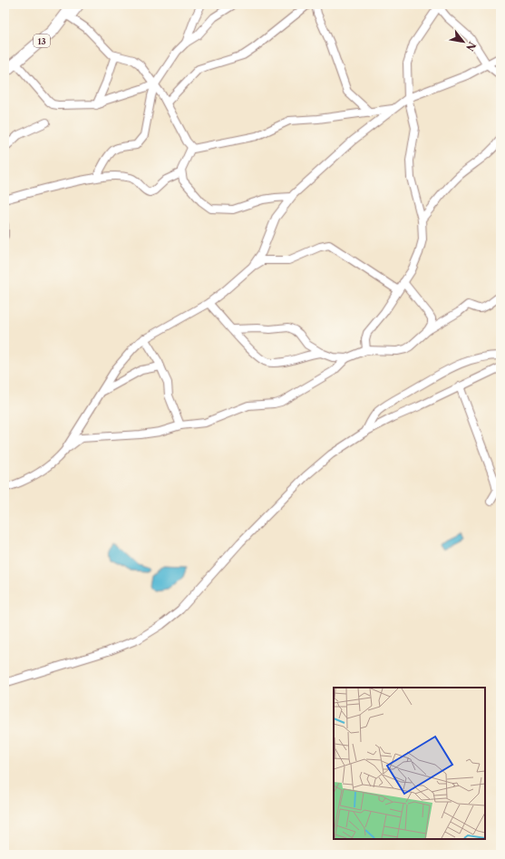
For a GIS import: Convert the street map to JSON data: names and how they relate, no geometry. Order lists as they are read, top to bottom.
{
  "streets": {
    "main road": ["13"]
  },
  "north": "bottom right"
}
